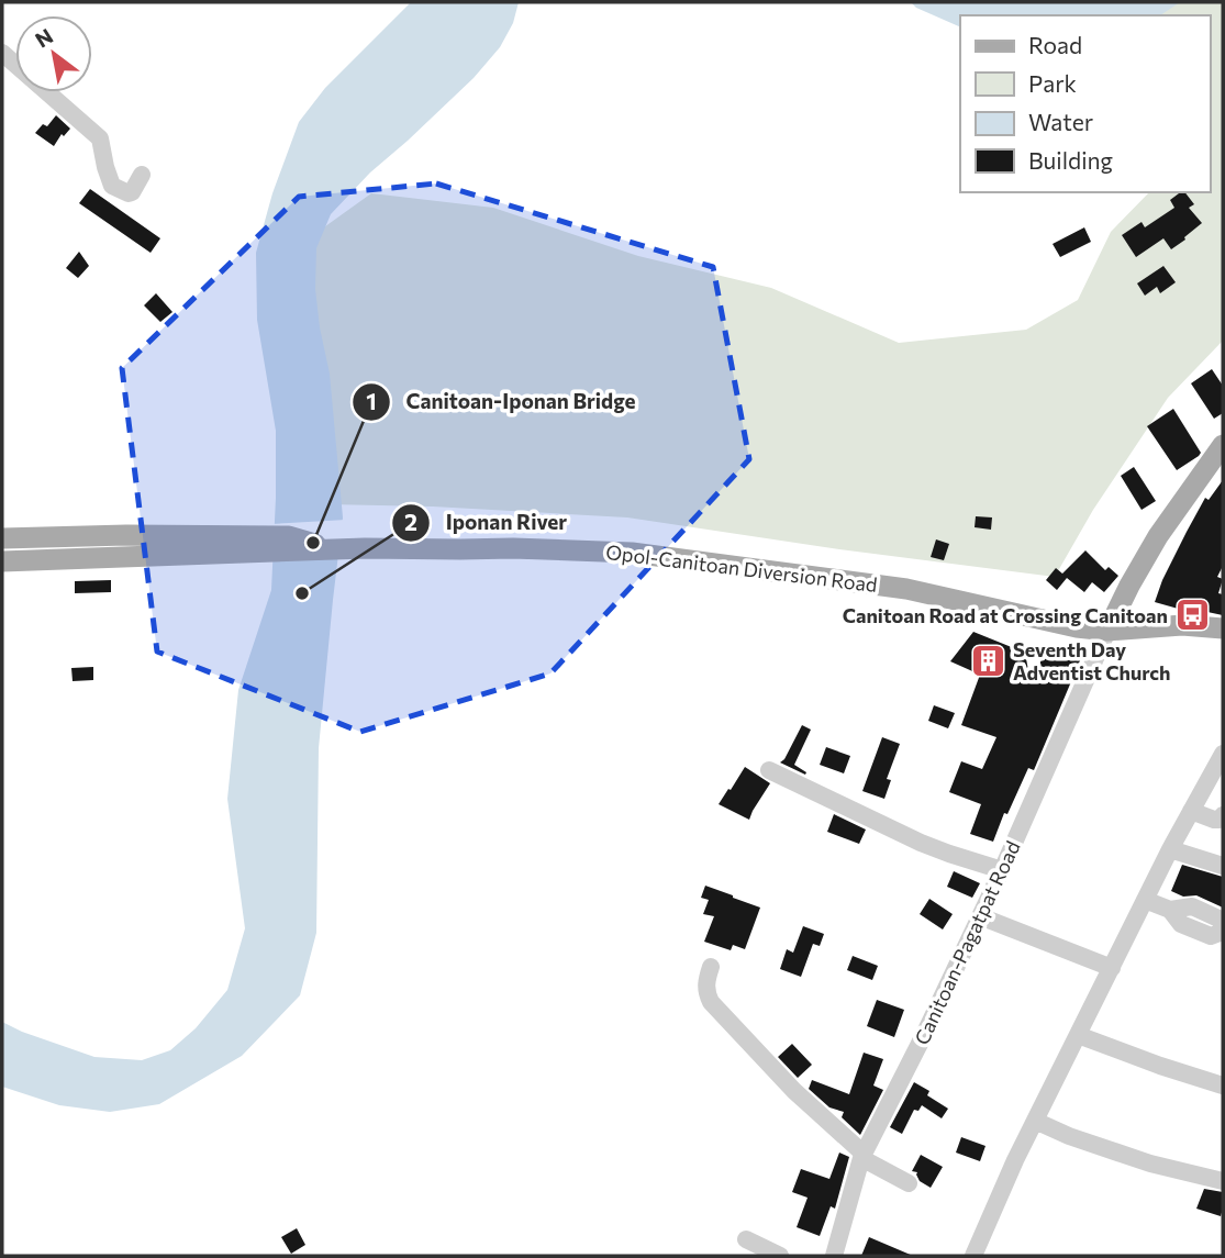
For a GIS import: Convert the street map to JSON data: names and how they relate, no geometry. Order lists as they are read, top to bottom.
{
  "streets": {
    "main road": ["Opol-Canitoan Diversion Road"],
    "street": ["Canitoan-Pagatpat Road"]
  },
  "crossings": [
    ["Opol-Canitoan Diversion Road", "Canitoan-Pagatpat Road"]
  ],
  "places": {
    "other": ["Canitoan-Iponan Bridge", "Iponan River"],
    "bus stop": ["Canitoan Road at Crossing Canitoan"],
    "building": ["Seventh Day Adventist Church"]
  },
  "legend": [
    "Road",
    "Park",
    "Water",
    "Building"
  ],
  "north": "top left"
}
